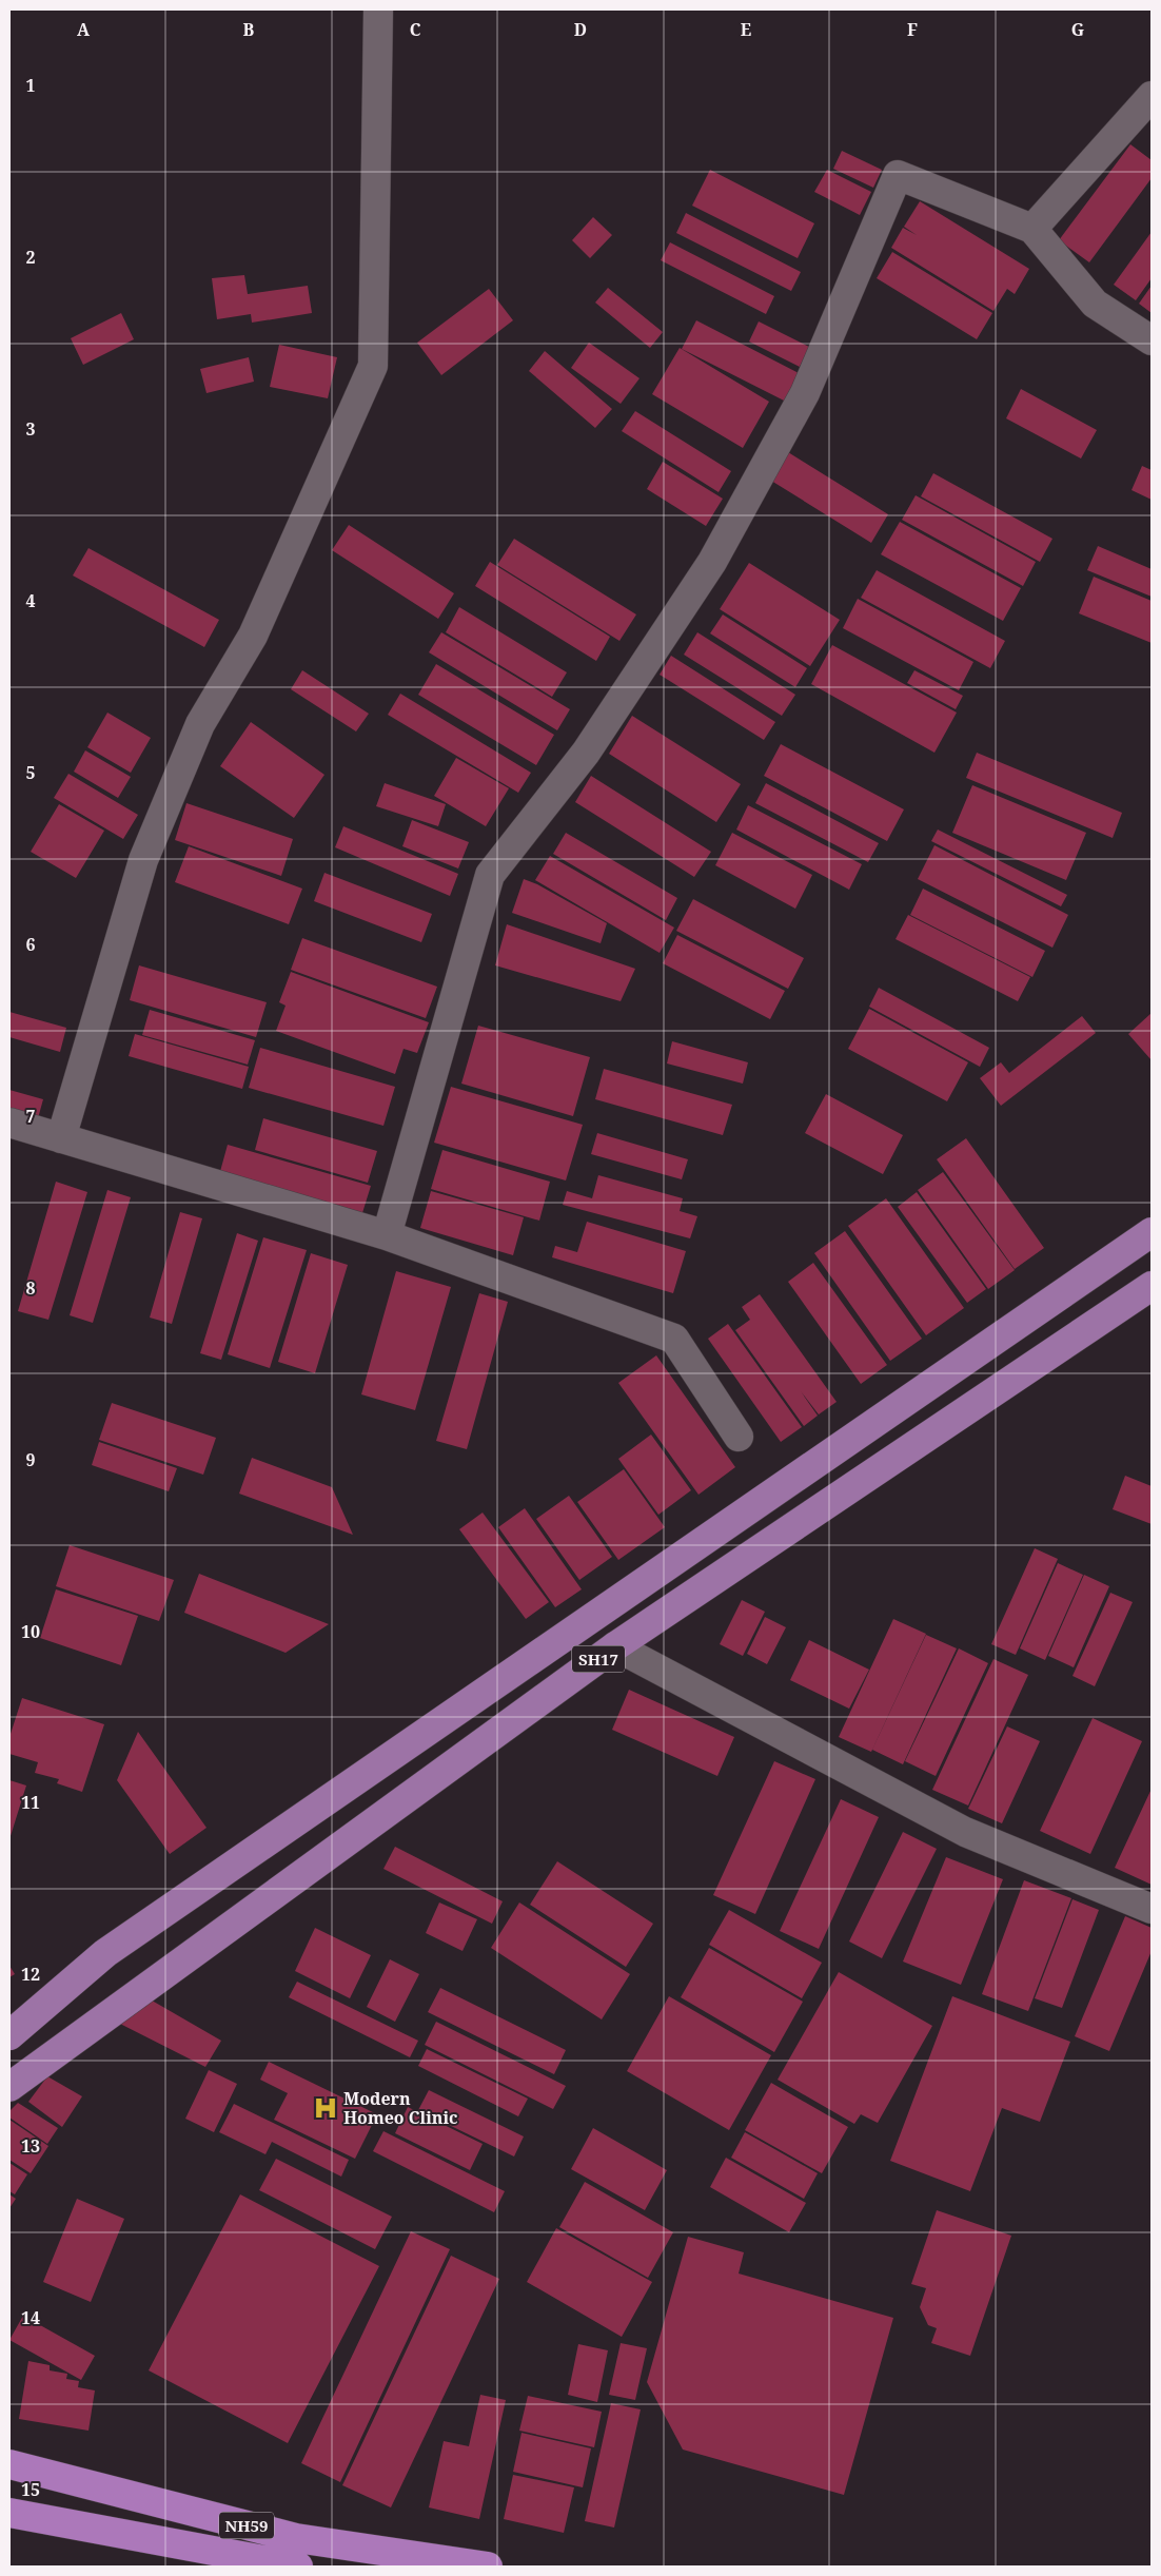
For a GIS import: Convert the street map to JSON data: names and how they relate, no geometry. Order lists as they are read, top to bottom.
{
  "streets": {
    "highway": ["NH59"],
    "main road": ["SH17"]
  },
  "places": {
    "hospital": ["Modern Homeo Clinic"]
  },
  "grid": {
    "columns": [
      "A",
      "B",
      "C",
      "D",
      "E",
      "F",
      "G"
    ],
    "rows": [
      "1",
      "2",
      "3",
      "4",
      "5",
      "6",
      "7",
      "8",
      "9",
      "10",
      "11",
      "12",
      "13",
      "14",
      "15"
    ]
  }
}
